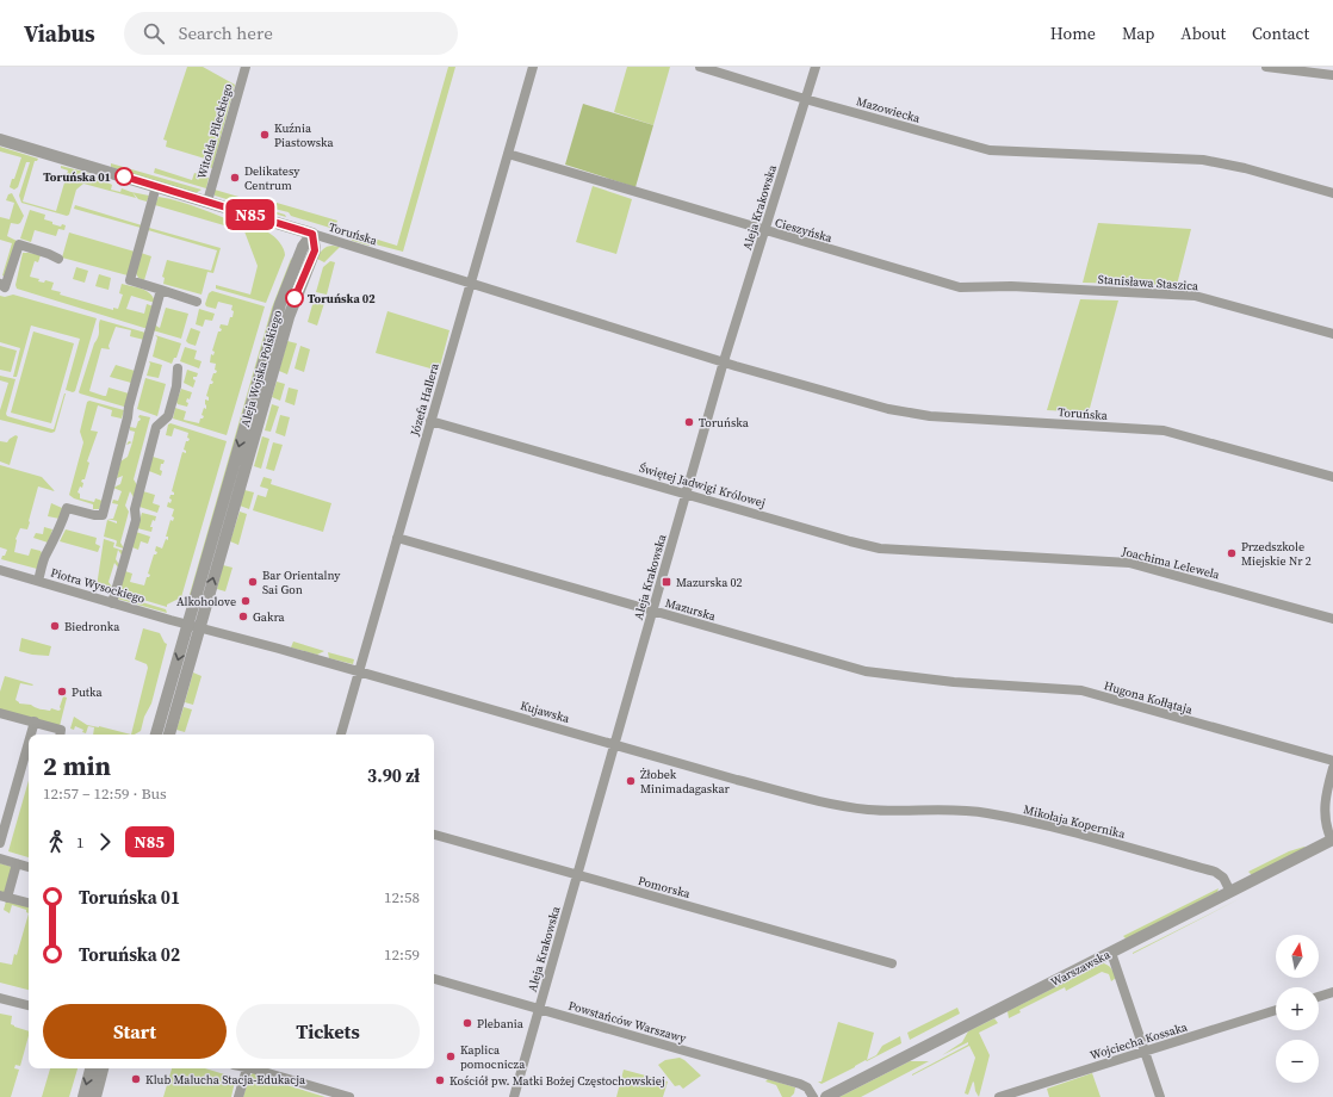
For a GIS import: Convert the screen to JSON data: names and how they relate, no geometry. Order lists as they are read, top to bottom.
{
  "streets": {
    "street": [
      "Mazowiecka",
      "Witolda Pileckiego",
      "Aleja Krakowska",
      "Cieszyńska",
      "Toruńska",
      "Stanisława Staszica",
      "Aleja Wojska Polskiego",
      "Józefa Hallera",
      "Świętej Jadwigi Królowej",
      "Joachima Lelewela",
      "Piotra Wysockiego",
      "Mazurska",
      "Hugona Kołłątaja",
      "Kujawska",
      "Mikołaja Kopernika",
      "Pomorska",
      "Warszawska",
      "Powstańców Warszawy",
      "Wojciecha Kossaka"
    ]
  },
  "crossings": [
    ["Mazowiecka", "Aleja Krakowska"],
    ["Aleja Krakowska", "Cieszyńska"],
    ["Aleja Krakowska", "Toruńska"],
    ["Aleja Krakowska", "Świętej Jadwigi Królowej"],
    ["Aleja Krakowska", "Mazurska"],
    ["Aleja Krakowska", "Kujawska"],
    ["Aleja Krakowska", "Pomorska"],
    ["Aleja Krakowska", "Powstańców Warszawy"],
    ["Cieszyńska", "Stanisława Staszica"],
    ["Cieszyńska", "Józefa Hallera"],
    ["Toruńska", "Aleja Wojska Polskiego"],
    ["Toruńska", "Józefa Hallera"],
    ["Aleja Wojska Polskiego", "Piotra Wysockiego"],
    ["Aleja Wojska Polskiego", "Kujawska"],
    ["Józefa Hallera", "Świętej Jadwigi Królowej"],
    ["Józefa Hallera", "Mazurska"],
    ["Józefa Hallera", "Kujawska"],
    ["Świętej Jadwigi Królowej", "Joachima Lelewela"],
    ["Piotra Wysockiego", "Kujawska"],
    ["Mazurska", "Hugona Kołłątaja"],
    ["Kujawska", "Mikołaja Kopernika"],
    ["Mikołaja Kopernika", "Warszawska"]
  ],
  "places": {
    "other": [
      "Kuźnia Piastowska",
      "Toruńska 01",
      "Delikatesy Centrum",
      "Toruńska 02",
      "Toruńska",
      "Przedszkole Miejskie Nr 2",
      "Bar Orientalny Sai Gon",
      "Alkoholove",
      "Gakra",
      "Biedronka",
      "Putka",
      "Żłobek Minimadagaskar",
      "Plebania",
      "Kaplica pomocnicza",
      "Klub Malucha Stacja-Edukacja",
      "Kościół pw. Matki Bożej Częstochowskiej"
    ],
    "transit": ["Mazurska 02"]
  },
  "lines": ["bus line N85"],
  "north": "top",
  "page": {
    "header": "Viabus",
    "search": "Search here",
    "nav": [
      "Home",
      "Map",
      "About",
      "Contact"
    ],
    "on_map": "N85",
    "heading": ["2 min", "12:57 – 12:59 · Bus", "3.90 zł"],
    "legs": ["1", "N85"],
    "list": [
      {
        "name": "Toruńska 01",
        "value": "12:58"
      },
      {
        "name": "Toruńska 02",
        "value": "12:59"
      }
    ],
    "map_buttons": ["+", "−"],
    "buttons": ["Start", "Tickets"]
  }
}
